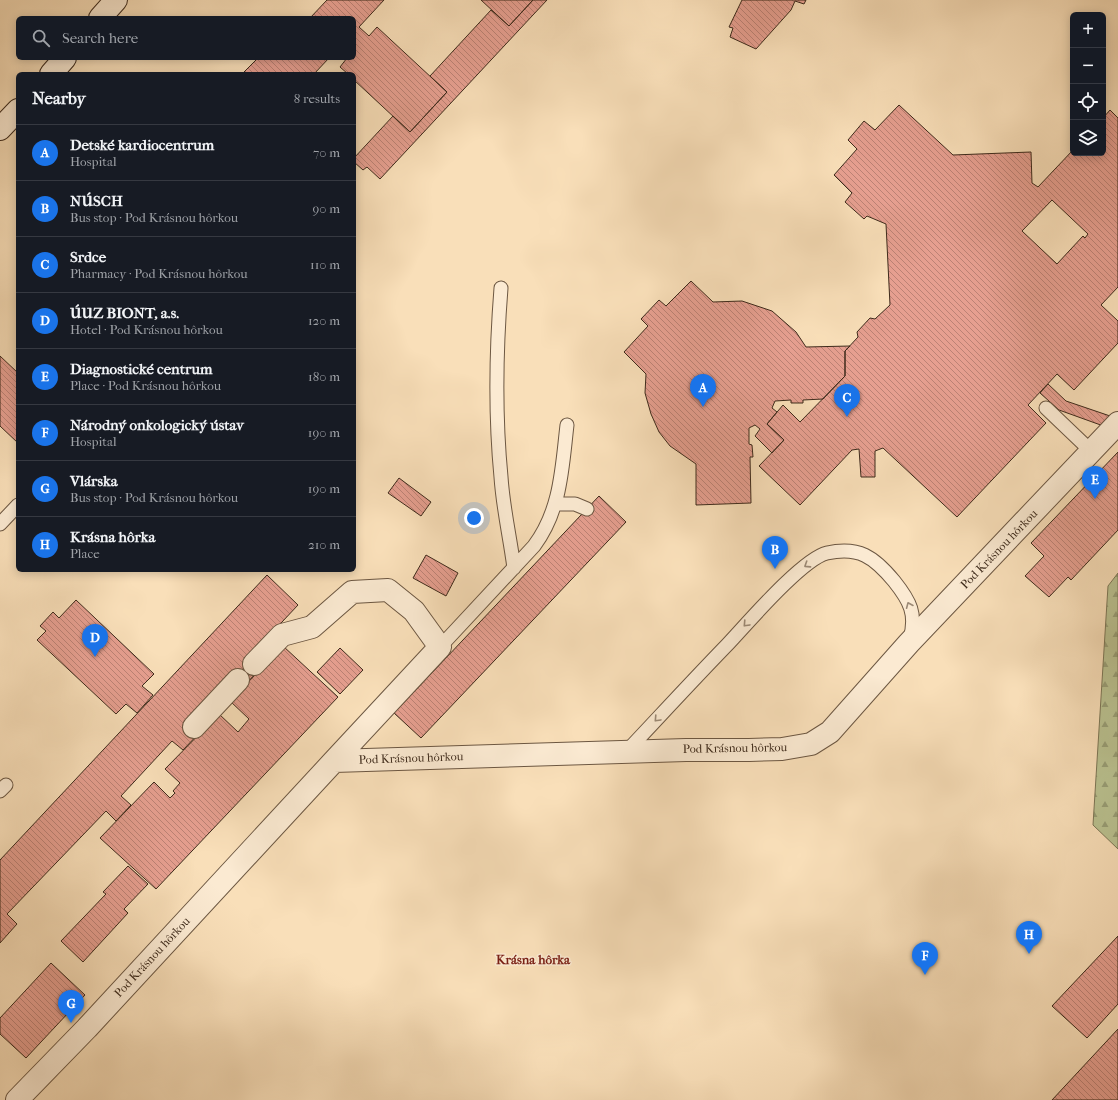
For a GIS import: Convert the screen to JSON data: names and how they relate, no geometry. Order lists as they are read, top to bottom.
{
  "streets": {
    "street": ["Pod Krásnou hôrkou"]
  },
  "districts": ["Krásna hôrka"],
  "page": {
    "map_buttons": ["+", "−"],
    "search": "Search here",
    "heading": ["Nearby", "8 results"],
    "list": [
      {
        "mark": "A",
        "name": "Detské kardiocentrum",
        "note": "Hospital",
        "value": "70 m"
      },
      {
        "mark": "B",
        "name": "NÚSCH",
        "note": "Bus stop · Pod Krásnou hôrkou",
        "value": "90 m"
      },
      {
        "mark": "C",
        "name": "Srdce",
        "note": "Pharmacy · Pod Krásnou hôrkou",
        "value": "110 m"
      },
      {
        "mark": "D",
        "name": "ÚUZ BIONT, a.s.",
        "note": "Hotel · Pod Krásnou hôrkou",
        "value": "120 m"
      },
      {
        "mark": "E",
        "name": "Diagnostické centrum",
        "note": "Place · Pod Krásnou hôrkou",
        "value": "180 m"
      },
      {
        "mark": "F",
        "name": "Národný onkologický ústav",
        "note": "Hospital",
        "value": "190 m"
      },
      {
        "mark": "G",
        "name": "Vlárska",
        "note": "Bus stop · Pod Krásnou hôrkou",
        "value": "190 m"
      },
      {
        "mark": "H",
        "name": "Krásna hôrka",
        "note": "Place",
        "value": "210 m"
      }
    ],
    "pins": [
      "A",
      "C",
      "E",
      "B",
      "D",
      "H",
      "F",
      "G"
    ]
  }
}
